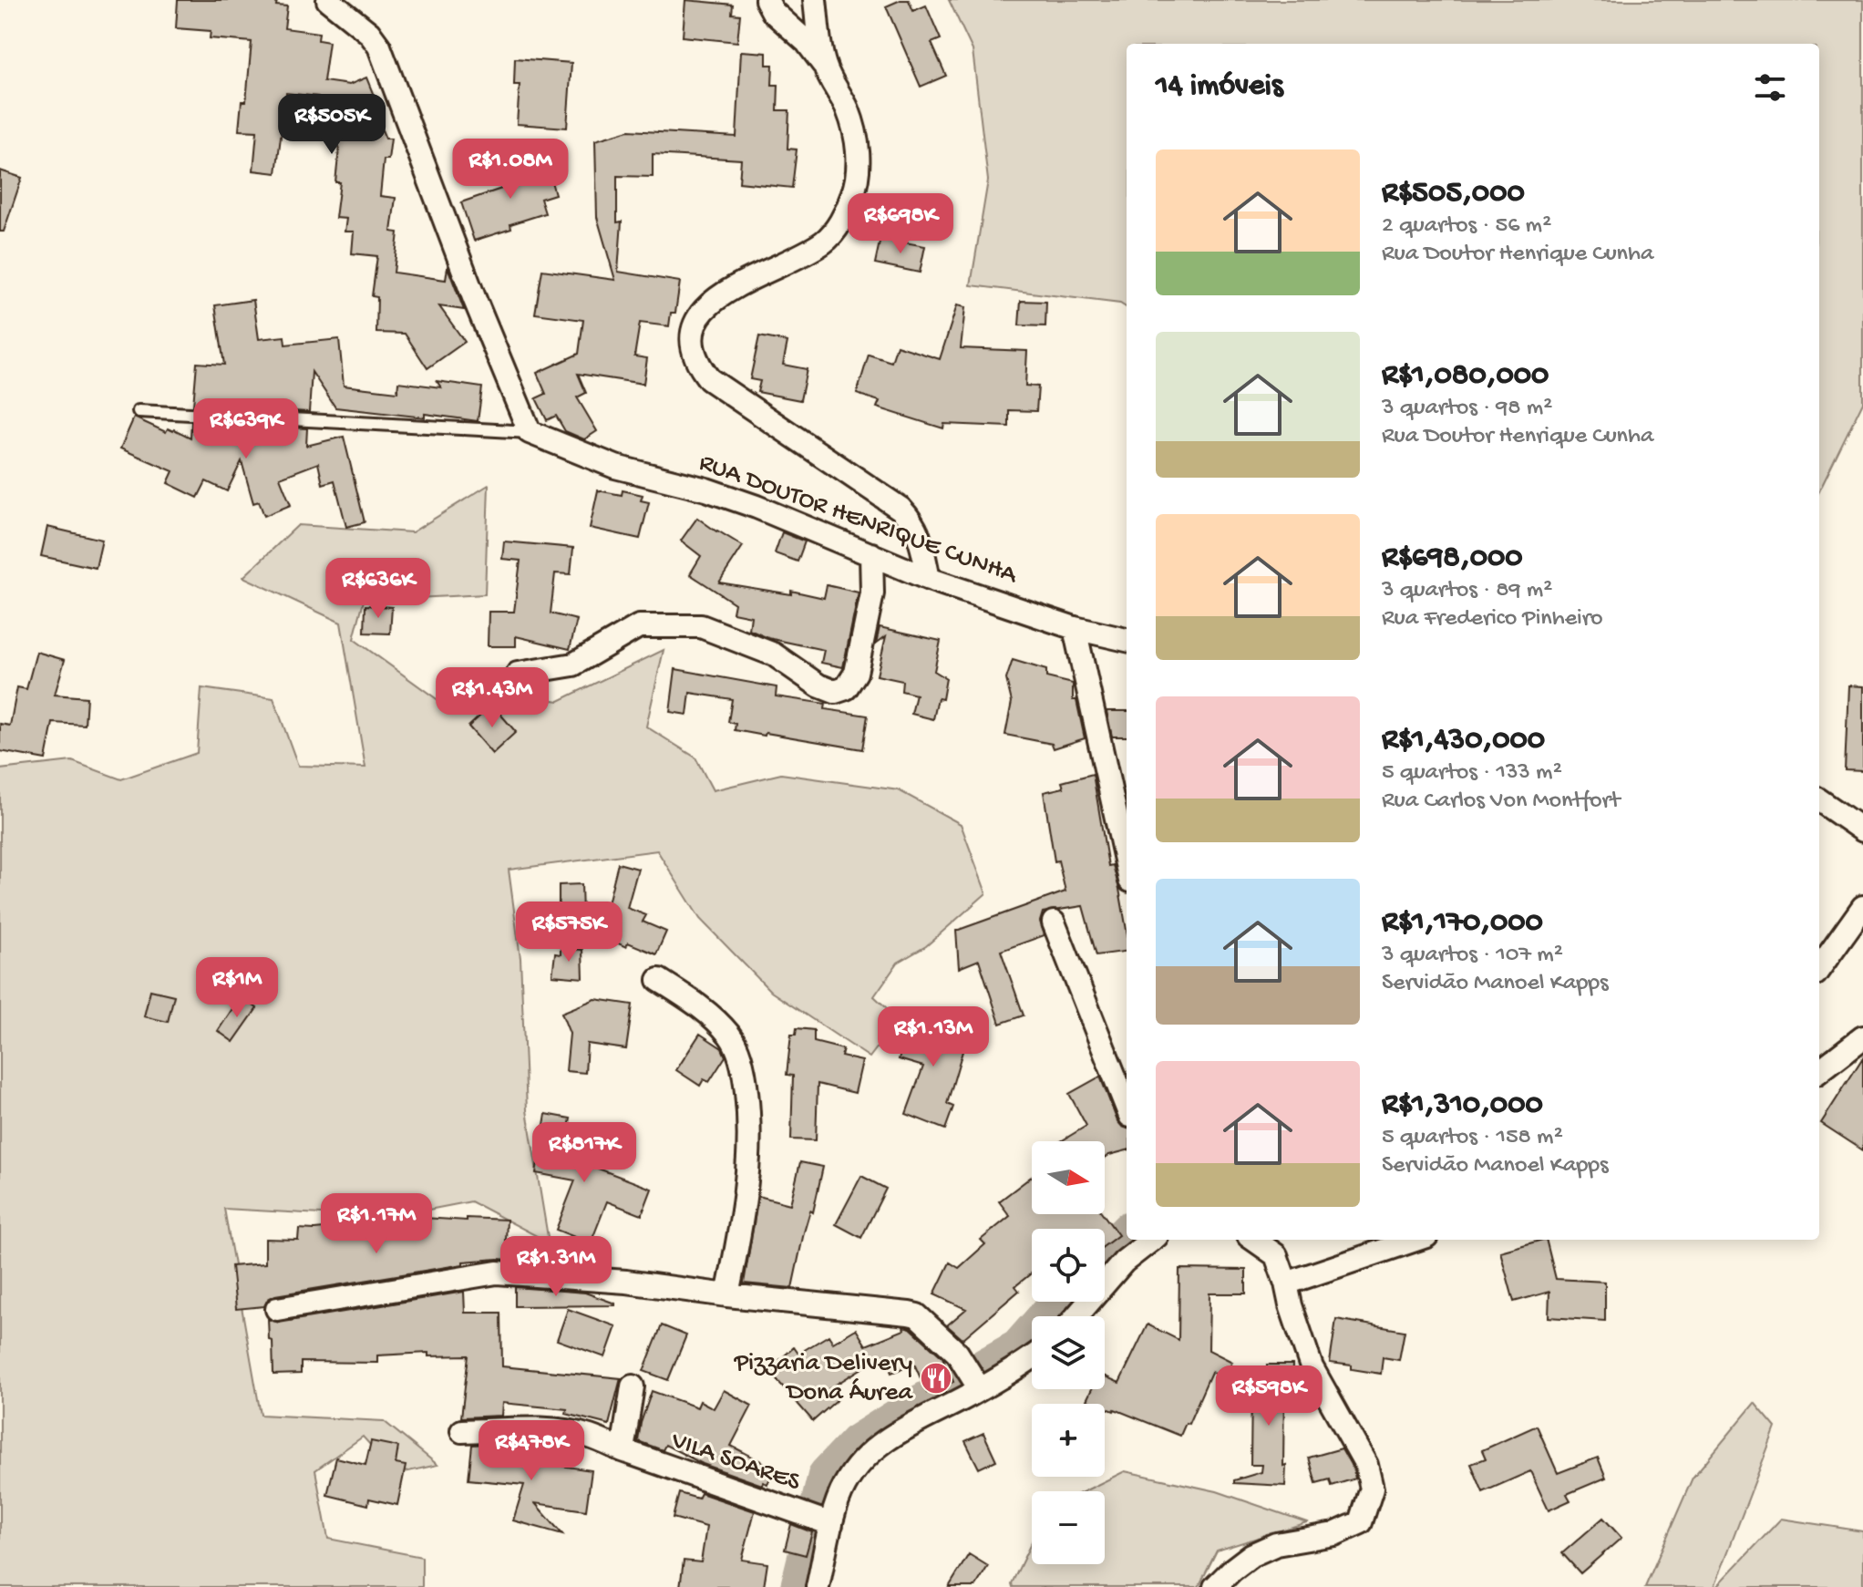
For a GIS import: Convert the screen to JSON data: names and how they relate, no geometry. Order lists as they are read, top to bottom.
{
  "streets": {
    "street": ["RUA DOUTOR HENRIQUE CUNHA", "VILA SOARES"]
  },
  "places": {
    "restaurant": ["Pizzaria Delivery Dona Áurea"]
  },
  "north": "right",
  "page": {
    "heading": "14 imóveis",
    "price": [
      "R$505K",
      "R$1.08M",
      "R$698K",
      "R$639K",
      "R$636K",
      "R$1.43M",
      "R$575K",
      "R$1M",
      "R$1.13M",
      "R$817K",
      "R$1.17M",
      "R$1.31M",
      "R$598K",
      "R$478K"
    ],
    "list": [
      {
        "name": "R$505,000",
        "note": "2 quartos · 56 m² · Rua Doutor Henrique Cunha"
      },
      {
        "name": "R$1,080,000",
        "note": "3 quartos · 98 m² · Rua Doutor Henrique Cunha"
      },
      {
        "name": "R$698,000",
        "note": "3 quartos · 89 m² · Rua Frederico Pinheiro"
      },
      {
        "name": "R$1,430,000",
        "note": "5 quartos · 133 m² · Rua Carlos Von Montfort"
      },
      {
        "name": "R$1,170,000",
        "note": "3 quartos · 107 m² · Servidão Manoel Kapps"
      },
      {
        "name": "R$1,310,000",
        "note": "5 quartos · 158 m² · Servidão Manoel Kapps"
      }
    ],
    "map_buttons": ["+", "−"]
  }
}
